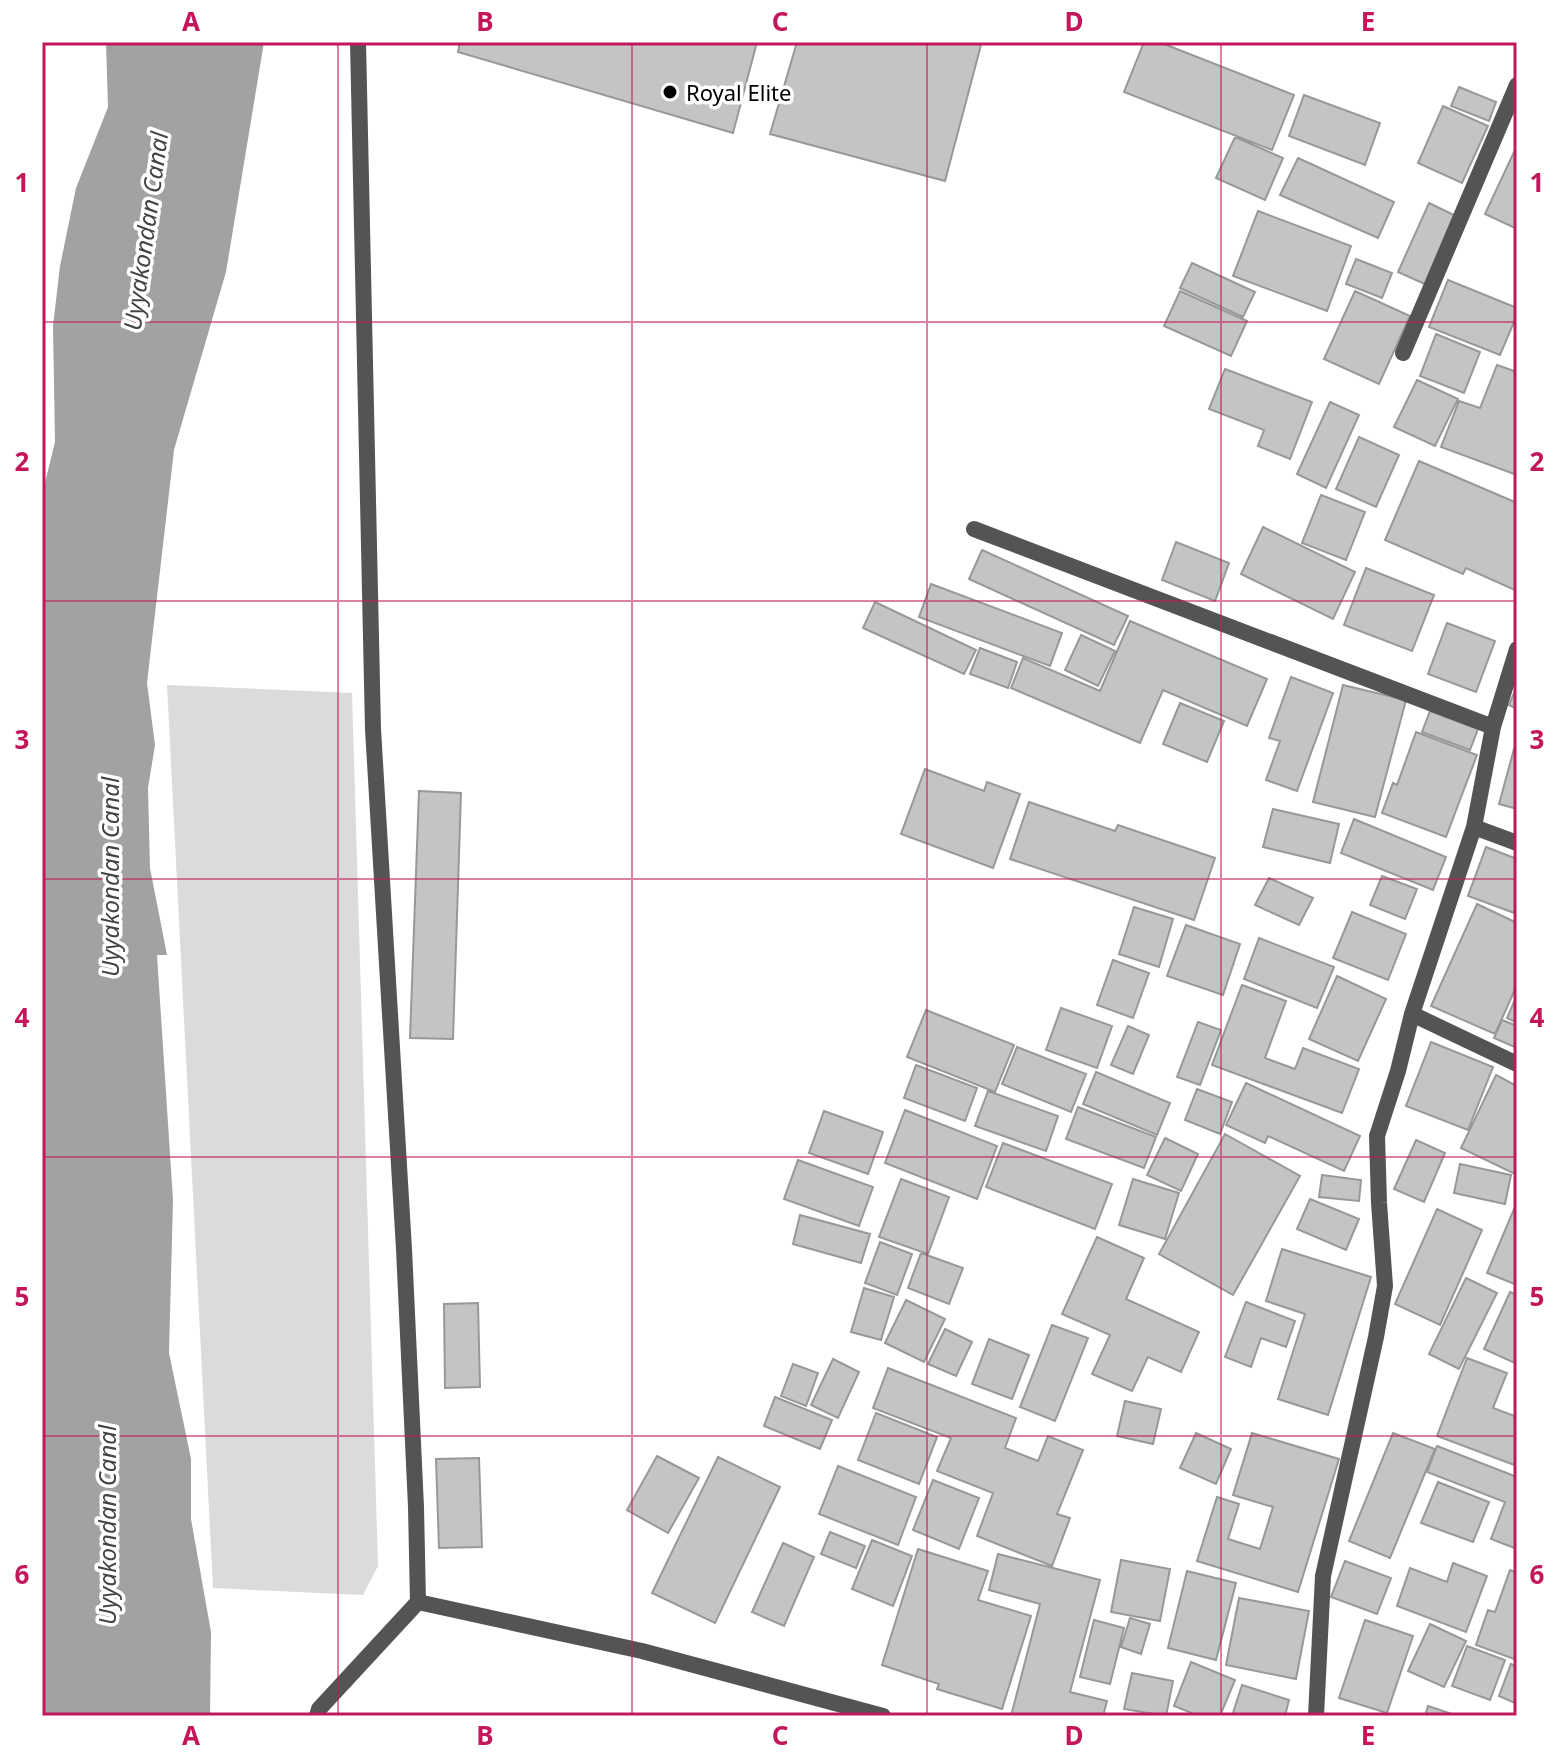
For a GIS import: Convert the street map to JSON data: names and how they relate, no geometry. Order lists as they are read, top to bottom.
{
  "water": ["Uyyakondan Canal"],
  "places": ["Royal Elite"],
  "grid": {
    "columns": [
      "A",
      "B",
      "C",
      "D",
      "E"
    ],
    "rows": [
      "1",
      "2",
      "3",
      "4",
      "5",
      "6"
    ]
  }
}
